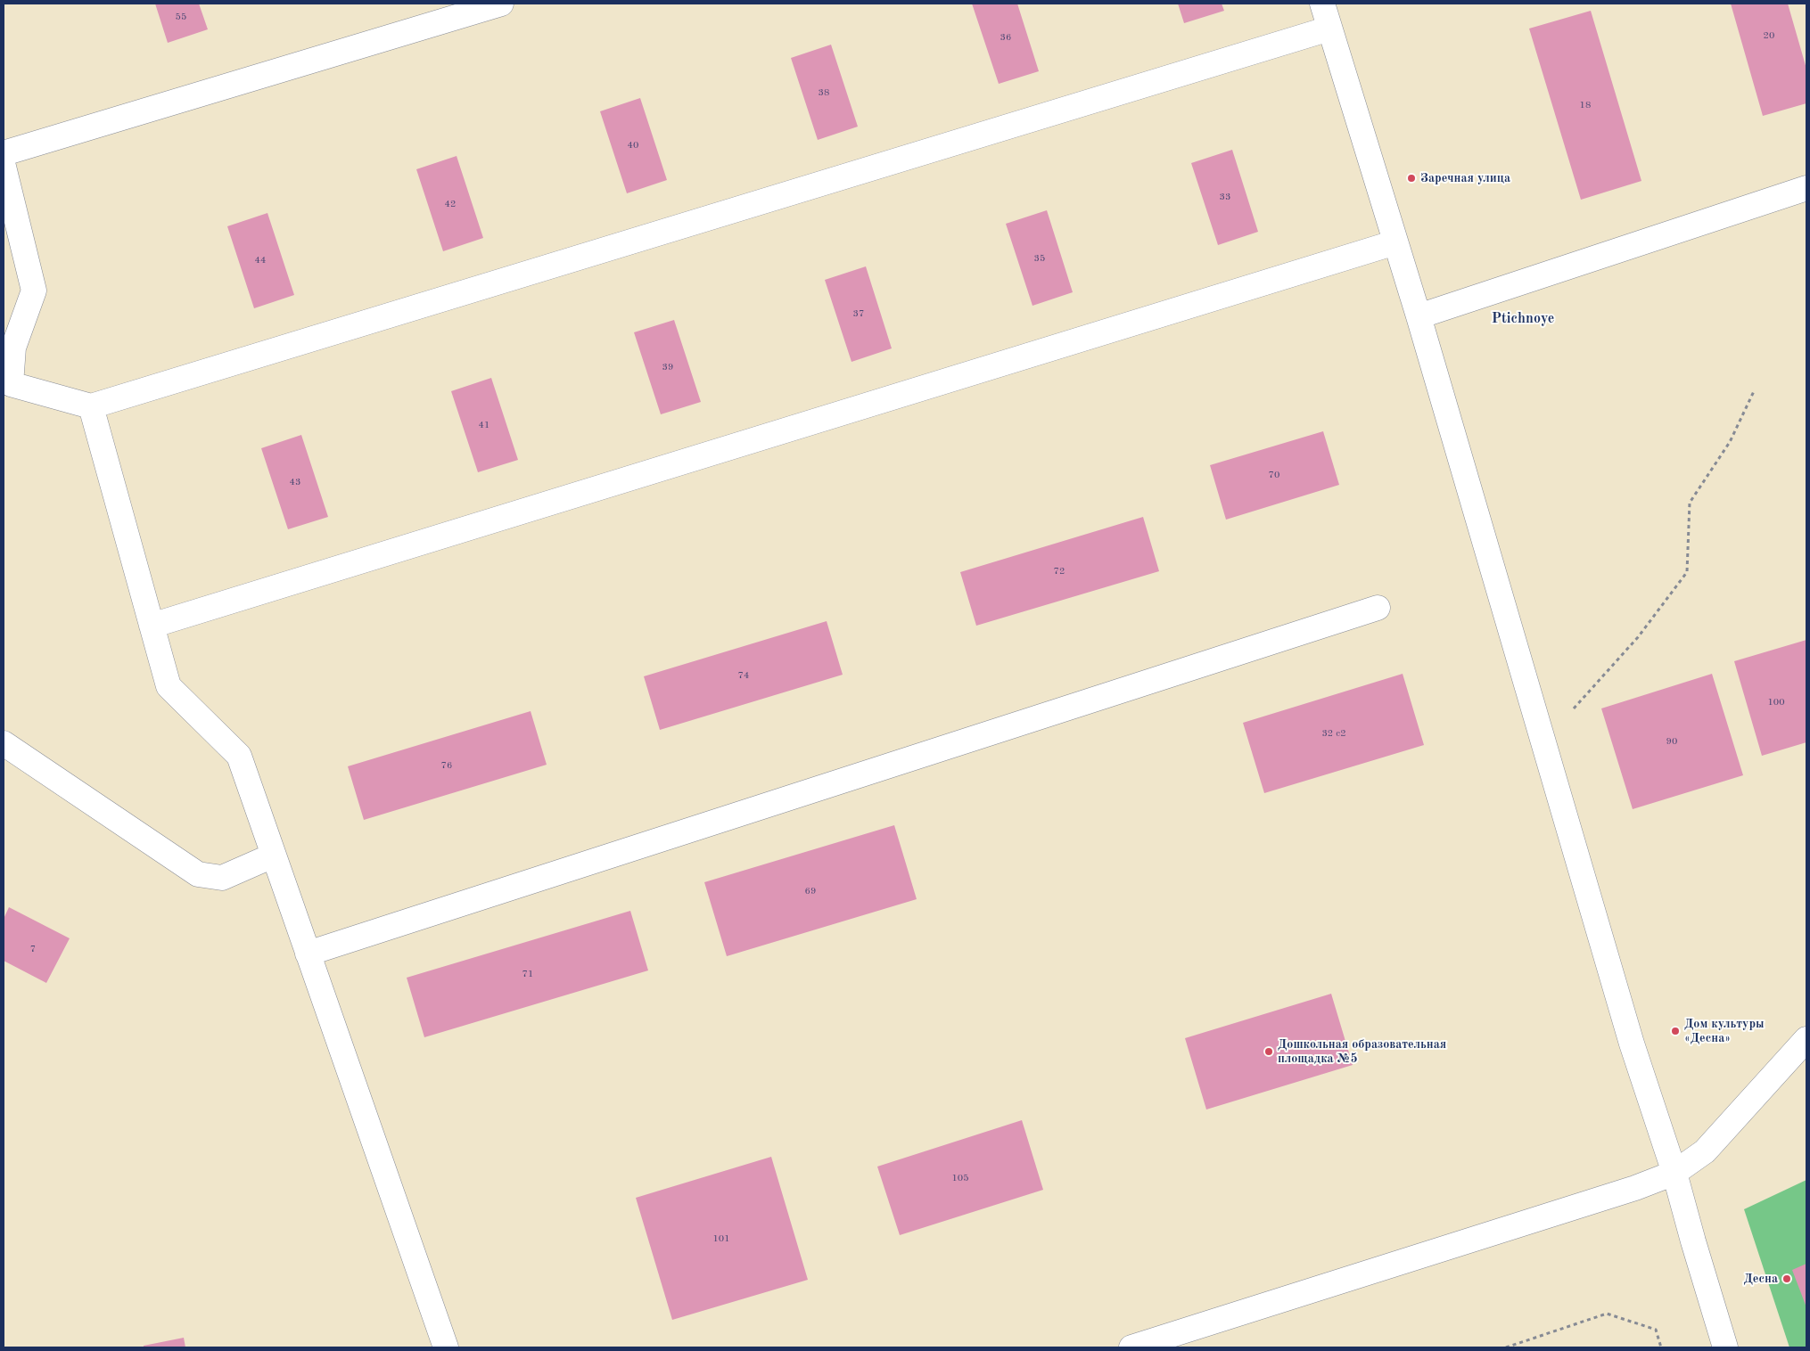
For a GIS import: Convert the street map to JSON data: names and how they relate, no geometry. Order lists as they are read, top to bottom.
{
  "districts": ["Ptichnoye"],
  "places": [
    "Заречная улица",
    "Дом культуры «Десна»",
    "Дошкольная образовательная площадка №5",
    "Десна"
  ],
  "house_numbers": [
    "55",
    "20",
    "36",
    "38",
    "18",
    "40",
    "33",
    "42",
    "35",
    "44",
    "37",
    "39",
    "41",
    "70",
    "43",
    "72",
    "74",
    "100",
    "32 с2",
    "90",
    "76",
    "69",
    "7",
    "71",
    "105",
    "101"
  ]
}
